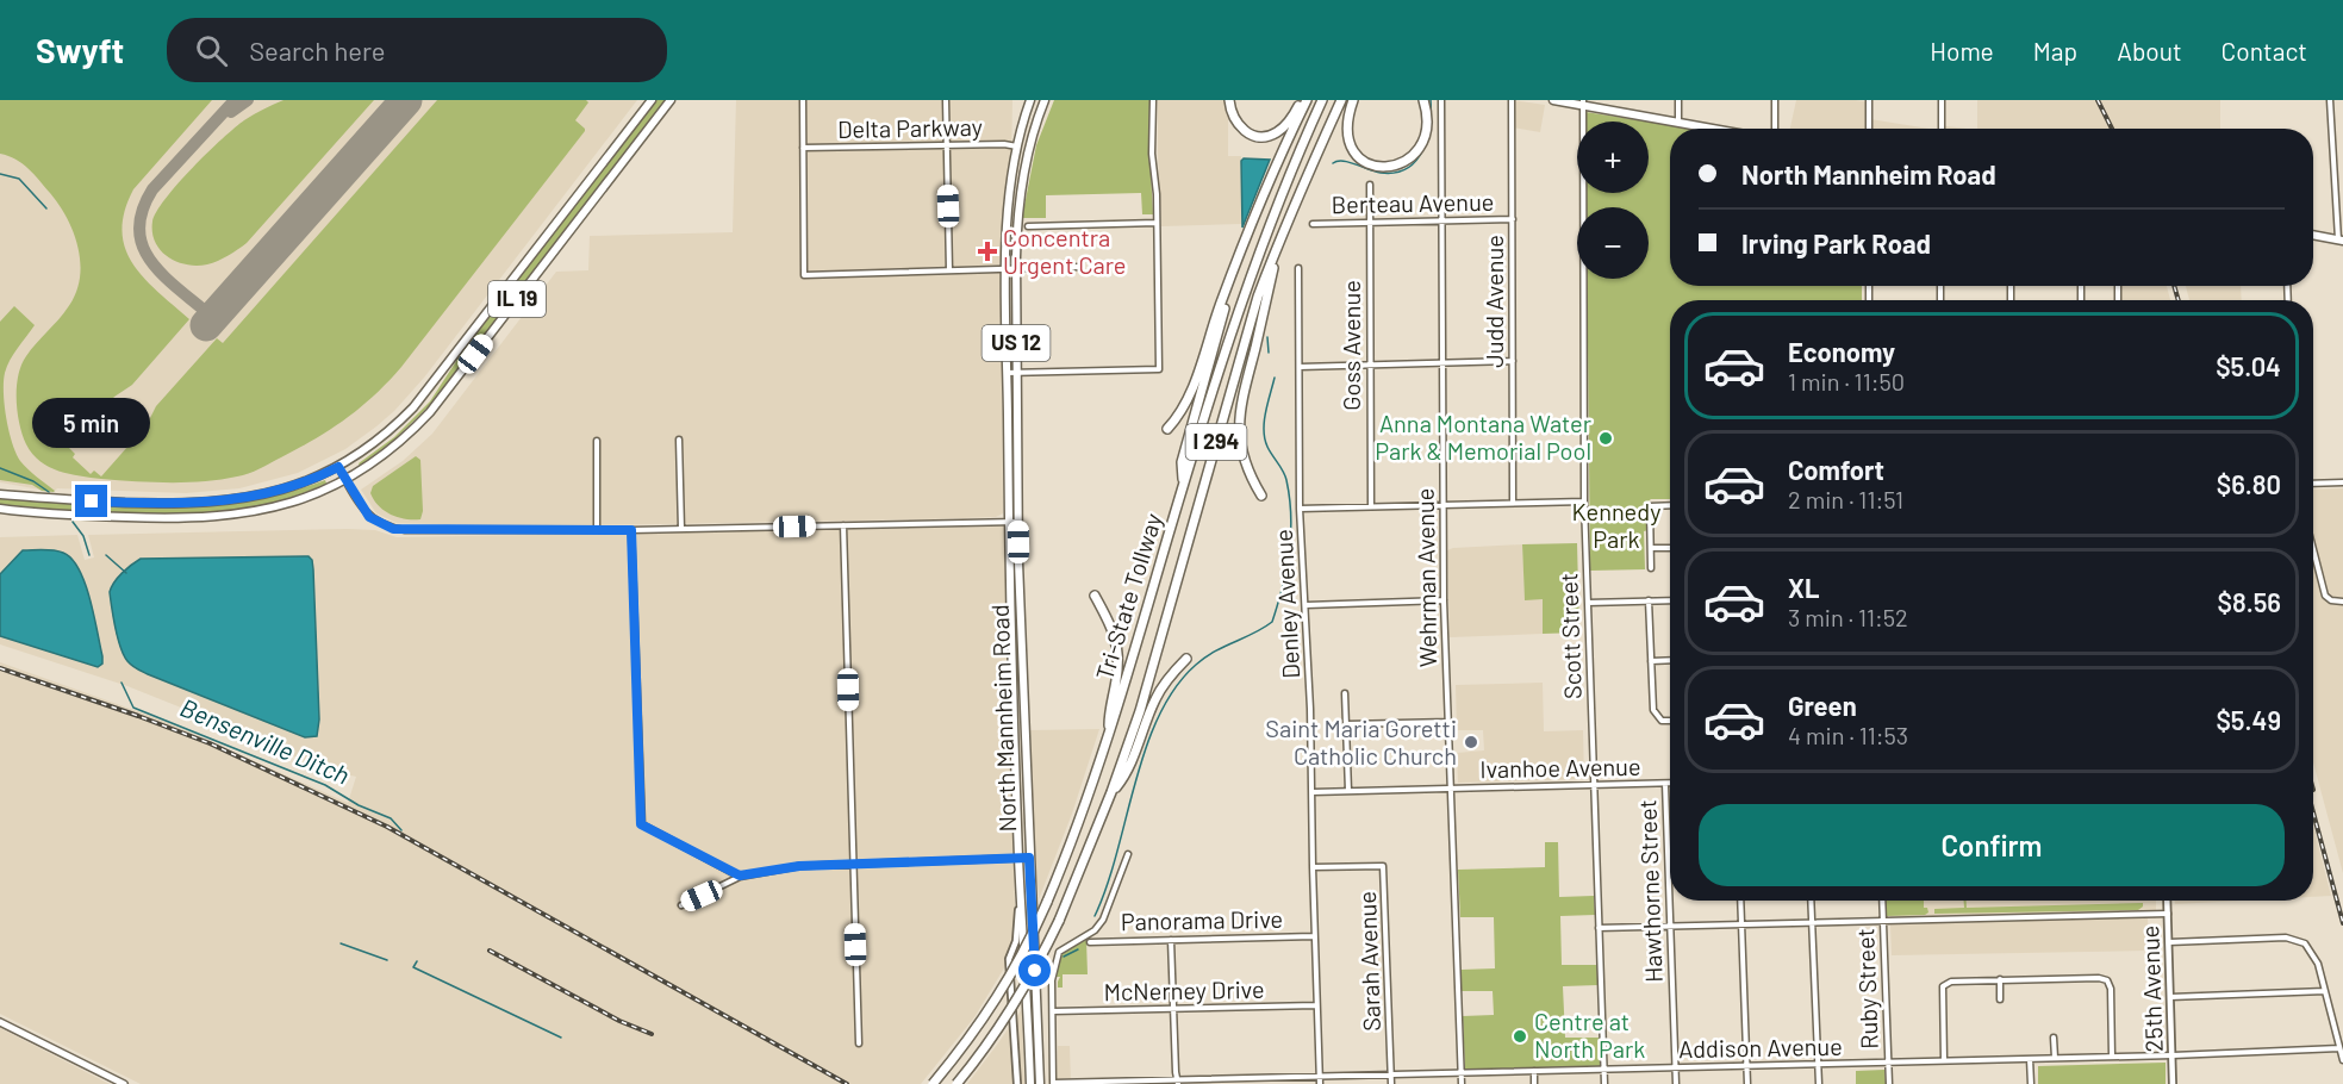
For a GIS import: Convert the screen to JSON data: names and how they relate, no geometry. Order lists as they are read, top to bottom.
{
  "streets": {
    "highway": ["I 294", "Tri-State Tollway"],
    "main road": ["IL 19", "US 12", "North Mannheim Road"],
    "street": [
      "Delta Parkway",
      "Berteau Avenue",
      "Judd Avenue",
      "Goss Avenue",
      "Wehrman Avenue",
      "Denley Avenue",
      "Scott Street",
      "Ivanhoe Avenue",
      "Hawthorne Street",
      "Panorama Drive",
      "Sarah Avenue",
      "Ruby Street",
      "25th Avenue",
      "McNerney Drive",
      "Addison Avenue"
    ]
  },
  "crossings": [
    ["Delta Parkway", "US 12"],
    ["Berteau Avenue", "Judd Avenue"],
    ["Berteau Avenue", "Goss Avenue"],
    ["Berteau Avenue", "Wehrman Avenue"],
    ["US 12", "North Mannheim Road"],
    ["I 294", "Tri-State Tollway"],
    ["Wehrman Avenue", "Ivanhoe Avenue"],
    ["Wehrman Avenue", "Addison Avenue"],
    ["Denley Avenue", "Ivanhoe Avenue"],
    ["Denley Avenue", "Panorama Drive"],
    ["Denley Avenue", "Sarah Avenue"],
    ["Denley Avenue", "McNerney Drive"],
    ["Denley Avenue", "Addison Avenue"],
    ["Scott Street", "Ivanhoe Avenue"],
    ["Scott Street", "Addison Avenue"],
    ["Ivanhoe Avenue", "Hawthorne Street"],
    ["Hawthorne Street", "Addison Avenue"],
    ["Sarah Avenue", "Addison Avenue"],
    ["Ruby Street", "Addison Avenue"],
    ["25th Avenue", "Addison Avenue"]
  ],
  "water": ["Bensenville Ditch"],
  "parks": ["Kennedy Park"],
  "places": {
    "health": ["Concentra Urgent Care"],
    "other": ["Anna Montana Water Park & Memorial Pool", "Saint Maria Goretti Catholic Church", "Centre at North Park"]
  },
  "page": {
    "header": "Swyft",
    "search": "Search here",
    "nav": [
      "Home",
      "Map",
      "About",
      "Contact"
    ],
    "map_buttons": ["+", "−"],
    "banner": ["North Mannheim Road", "Irving Park Road"],
    "list": [
      {
        "name": "Economy",
        "note": "1 min · 11:50",
        "value": "$5.04"
      },
      {
        "name": "Comfort",
        "note": "2 min · 11:51",
        "value": "$6.80"
      },
      {
        "name": "XL",
        "note": "3 min · 11:52",
        "value": "$8.56"
      },
      {
        "name": "Green",
        "note": "4 min · 11:53",
        "value": "$5.49"
      }
    ],
    "bubble": "5 min",
    "buttons": "Confirm"
  }
}
